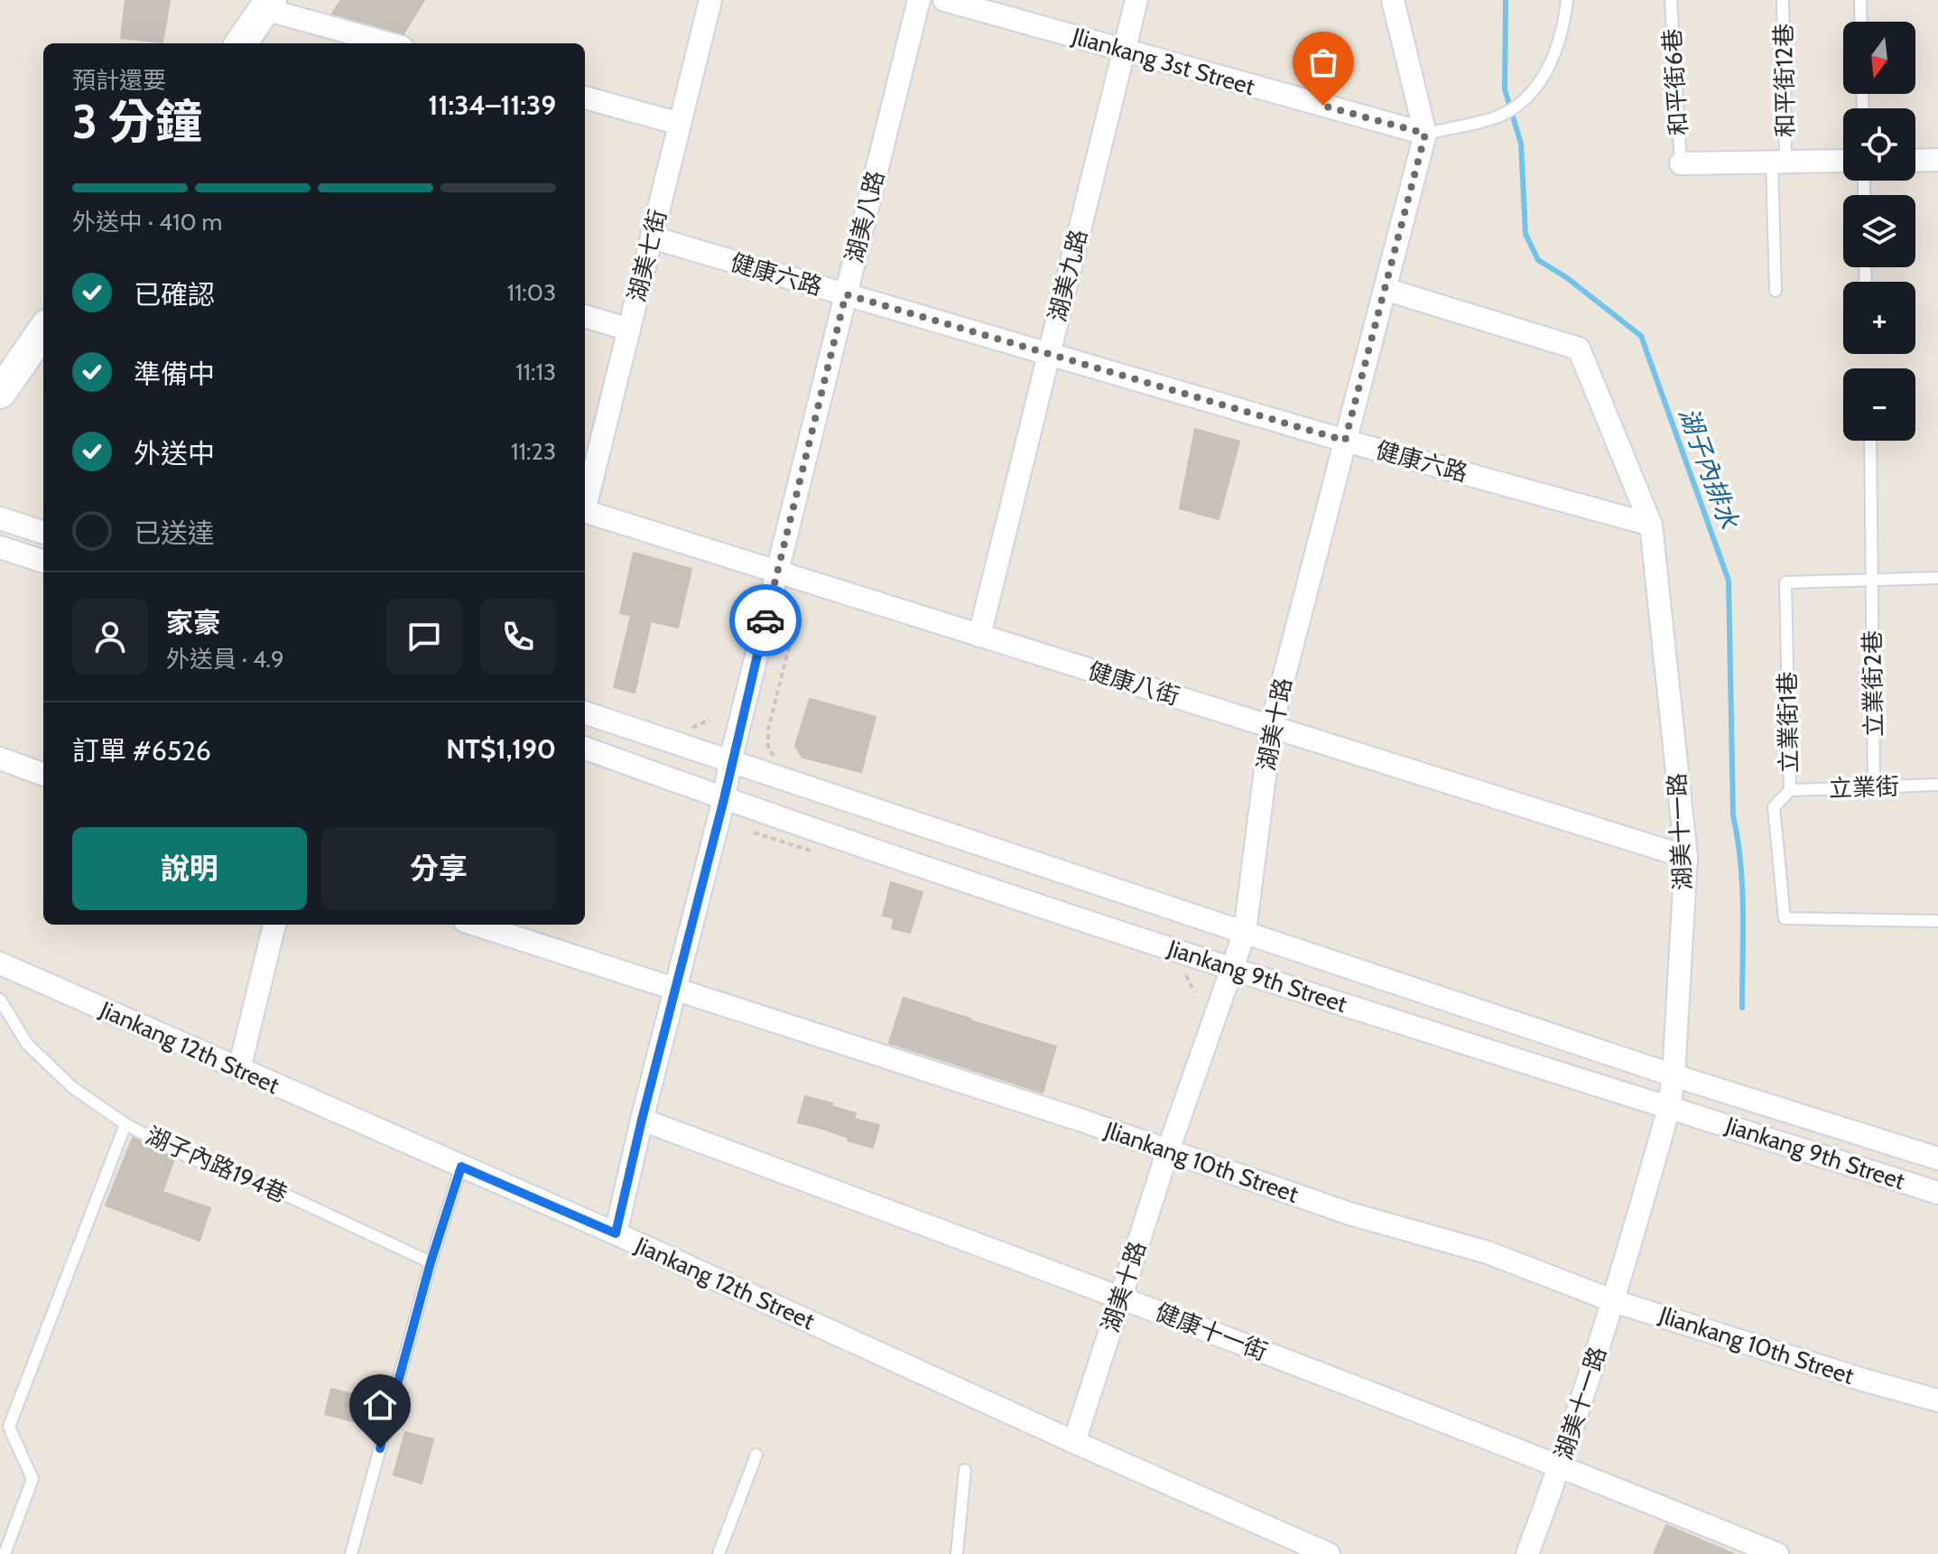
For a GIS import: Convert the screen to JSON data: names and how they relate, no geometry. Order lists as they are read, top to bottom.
{
  "streets": {
    "street": [
      "Jliankang 3st Street",
      "湖美八路",
      "湖美七街",
      "健康六路",
      "湖美九路",
      "健康八街",
      "湖美十路",
      "湖美十一路",
      "Jiankang 9th Street",
      "Jiankang 12th Street",
      "Jliankang 10th Street",
      "健康十一街"
    ],
    "lane": [
      "和平街12巷",
      "和平街6巷",
      "立業街2巷",
      "立業街1巷",
      "立業街",
      "湖子內路194巷"
    ]
  },
  "crossings": [
    ["Jliankang 3st Street", "湖美九路"],
    ["Jliankang 3st Street", "湖美十路"],
    ["湖美八路", "健康六路"],
    ["湖美八路", "健康八街"],
    ["湖美八路", "Jiankang 9th Street"],
    ["湖美八路", "Jiankang 12th Street"],
    ["湖美八路", "Jliankang 10th Street"],
    ["湖美八路", "健康十一街"],
    ["湖美七街", "健康六路"],
    ["健康六路", "湖美九路"],
    ["健康六路", "湖美十路"],
    ["健康六路", "湖美十一路"],
    ["湖美九路", "健康八街"],
    ["健康八街", "湖美十路"],
    ["健康八街", "湖美十一路"],
    ["立業街2巷", "立業街1巷"],
    ["立業街2巷", "立業街"],
    ["立業街1巷", "立業街"],
    ["湖美十路", "湖美十一路"],
    ["湖美十路", "Jiankang 9th Street"],
    ["湖美十路", "Jiankang 12th Street"],
    ["湖美十路", "Jliankang 10th Street"],
    ["湖美十路", "健康十一街"],
    ["湖美十一路", "Jiankang 9th Street"],
    ["湖美十一路", "Jliankang 10th Street"],
    ["湖美十一路", "健康十一街"]
  ],
  "water": ["湖子內排水"],
  "north": "bottom",
  "page": {
    "map_buttons": ["+", "−"],
    "heading": ["3 分鐘", "預計還要", "11:34–11:39"],
    "panel": [
      "家豪",
      "外送員 · 4.9",
      "訂單 #6526",
      "NT$1,190"
    ],
    "bar": "外送中 · 410 m",
    "list": [
      ["已確認", "11:03"],
      ["準備中", "11:13"],
      ["外送中", "11:23"],
      "已送達"
    ],
    "buttons": ["說明", "分享"]
  }
}
